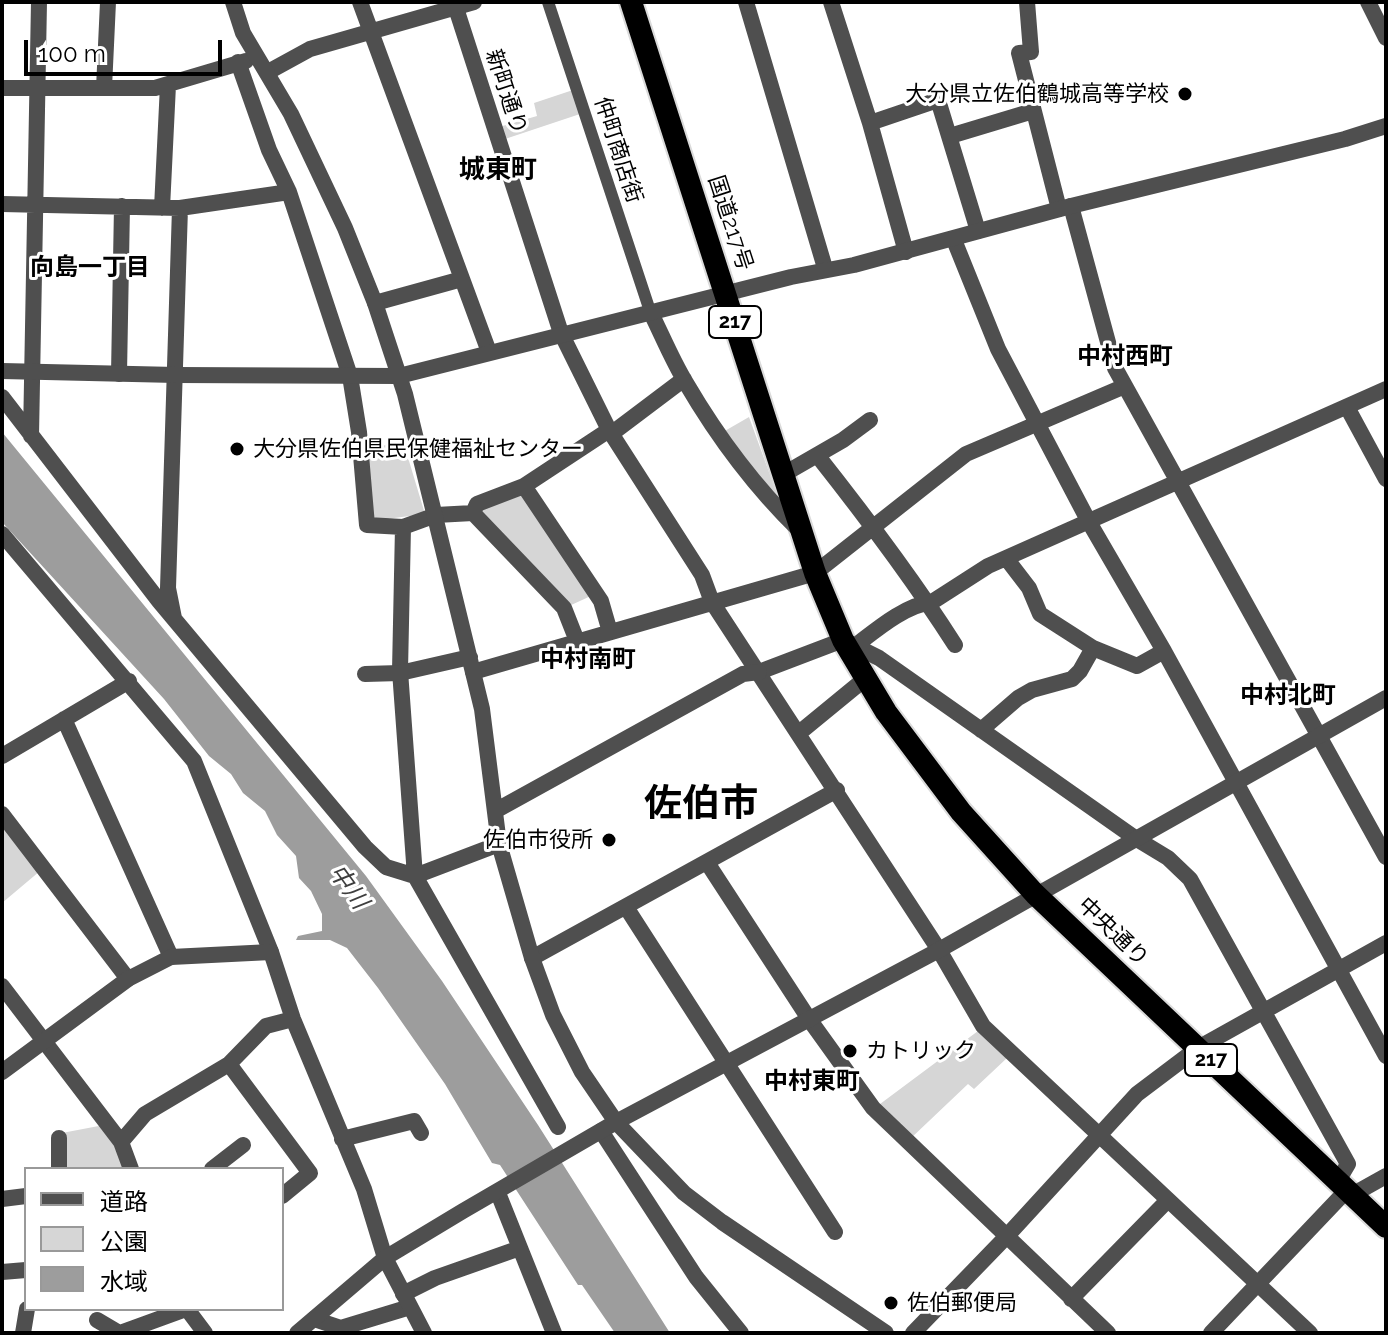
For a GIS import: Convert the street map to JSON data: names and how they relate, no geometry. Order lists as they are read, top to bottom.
{
  "streets": {
    "highway": ["国道217号", "217", "中央通り"],
    "street": ["新町通り", "仲町商店街"]
  },
  "crossings": [
    ["国道217号", "中央通り"]
  ],
  "districts": [
    "城東町",
    "向島一丁目",
    "中村西町",
    "中村南町",
    "中村北町",
    "佐伯市",
    "中村東町"
  ],
  "water": ["中川"],
  "places": [
    "大分県立佐伯鶴城高等学校",
    "大分県佐伯県民保健福祉センター",
    "佐伯市役所",
    "カトリック",
    "佐伯郵便局"
  ],
  "legend": ["道路", "公園", "水域"],
  "scale_bar": "100 m"
}
